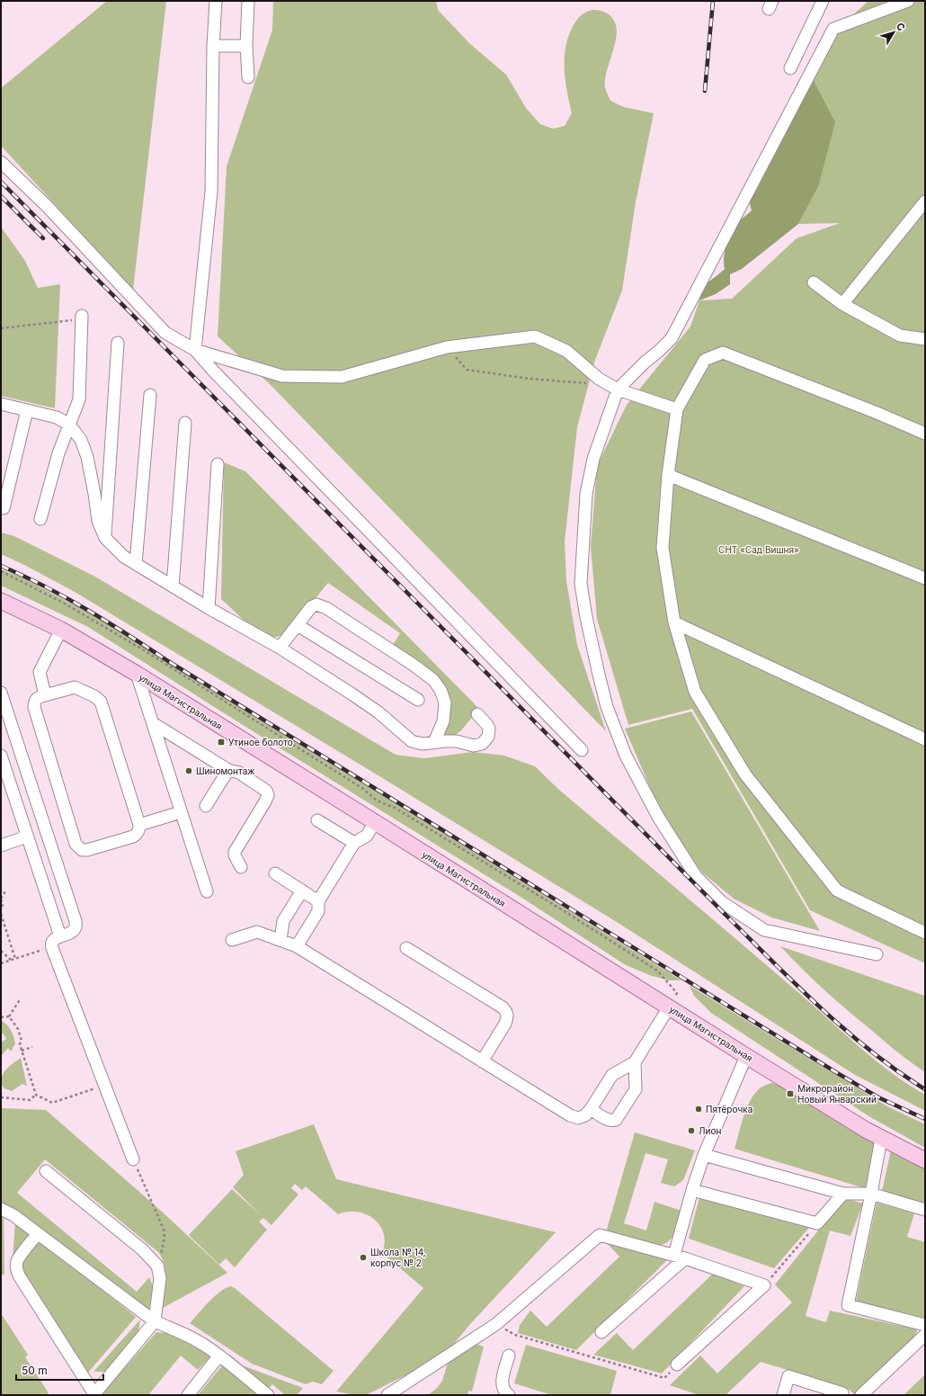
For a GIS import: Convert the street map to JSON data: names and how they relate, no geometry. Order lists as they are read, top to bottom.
{
  "streets": {
    "main road": ["улица Магистральная"]
  },
  "parks": ["СНТ «Сад Вишня»"],
  "places": {
    "transit": ["Утиное болото", "Микрорайон Новый Январский"],
    "other": [
      "Шиномонтаж",
      "Пятёрочка",
      "Лион",
      "Школа № 14, корпус № 2"
    ]
  },
  "scale_bar": "50 m",
  "north": "top right"
}
